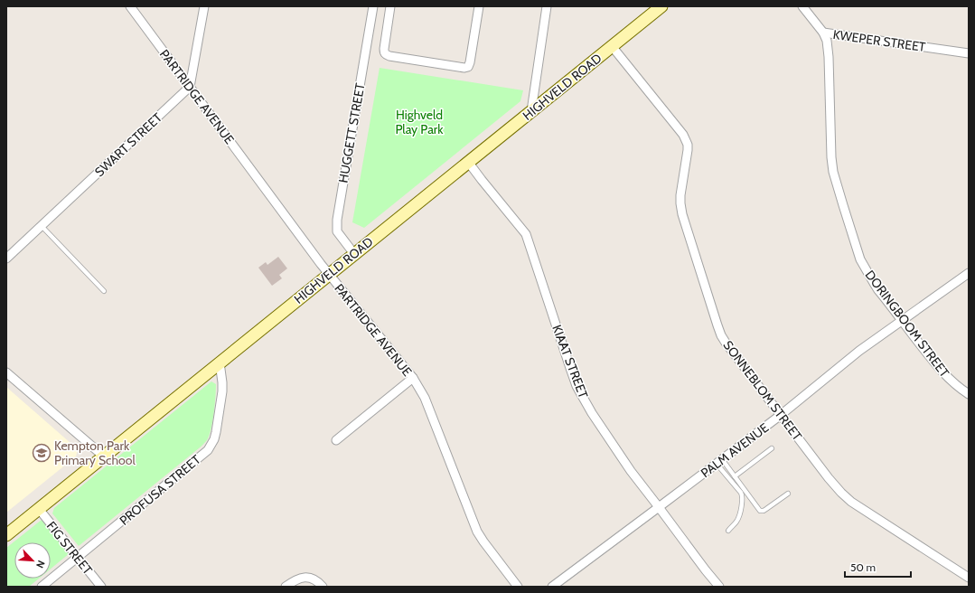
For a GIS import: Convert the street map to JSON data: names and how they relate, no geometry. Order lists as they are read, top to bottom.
{
  "streets": {
    "street": [
      "KWEPER STREET",
      "HIGHVELD ROAD",
      "PARTRIDGE AVENUE",
      "HUGGETT STREET",
      "SWART STREET",
      "DORINGBOOM STREET",
      "KIAAT STREET",
      "SONNEBLOM STREET",
      "PALM AVENUE",
      "PROFUSA STREET",
      "FIG STREET"
    ]
  },
  "crossings": [
    ["KWEPER STREET", "DORINGBOOM STREET"],
    ["HIGHVELD ROAD", "PARTRIDGE AVENUE"],
    ["HIGHVELD ROAD", "HUGGETT STREET"],
    ["HIGHVELD ROAD", "KIAAT STREET"],
    ["HIGHVELD ROAD", "SONNEBLOM STREET"],
    ["HIGHVELD ROAD", "PROFUSA STREET"],
    ["HIGHVELD ROAD", "FIG STREET"],
    ["PARTRIDGE AVENUE", "SWART STREET"],
    ["DORINGBOOM STREET", "PALM AVENUE"],
    ["KIAAT STREET", "PALM AVENUE"],
    ["SONNEBLOM STREET", "PALM AVENUE"],
    ["PROFUSA STREET", "FIG STREET"]
  ],
  "parks": ["Highveld Play Park"],
  "places": {
    "school or university": ["Kempton Park Primary School"]
  },
  "scale_bar": "50 m",
  "north": "bottom right"
}
